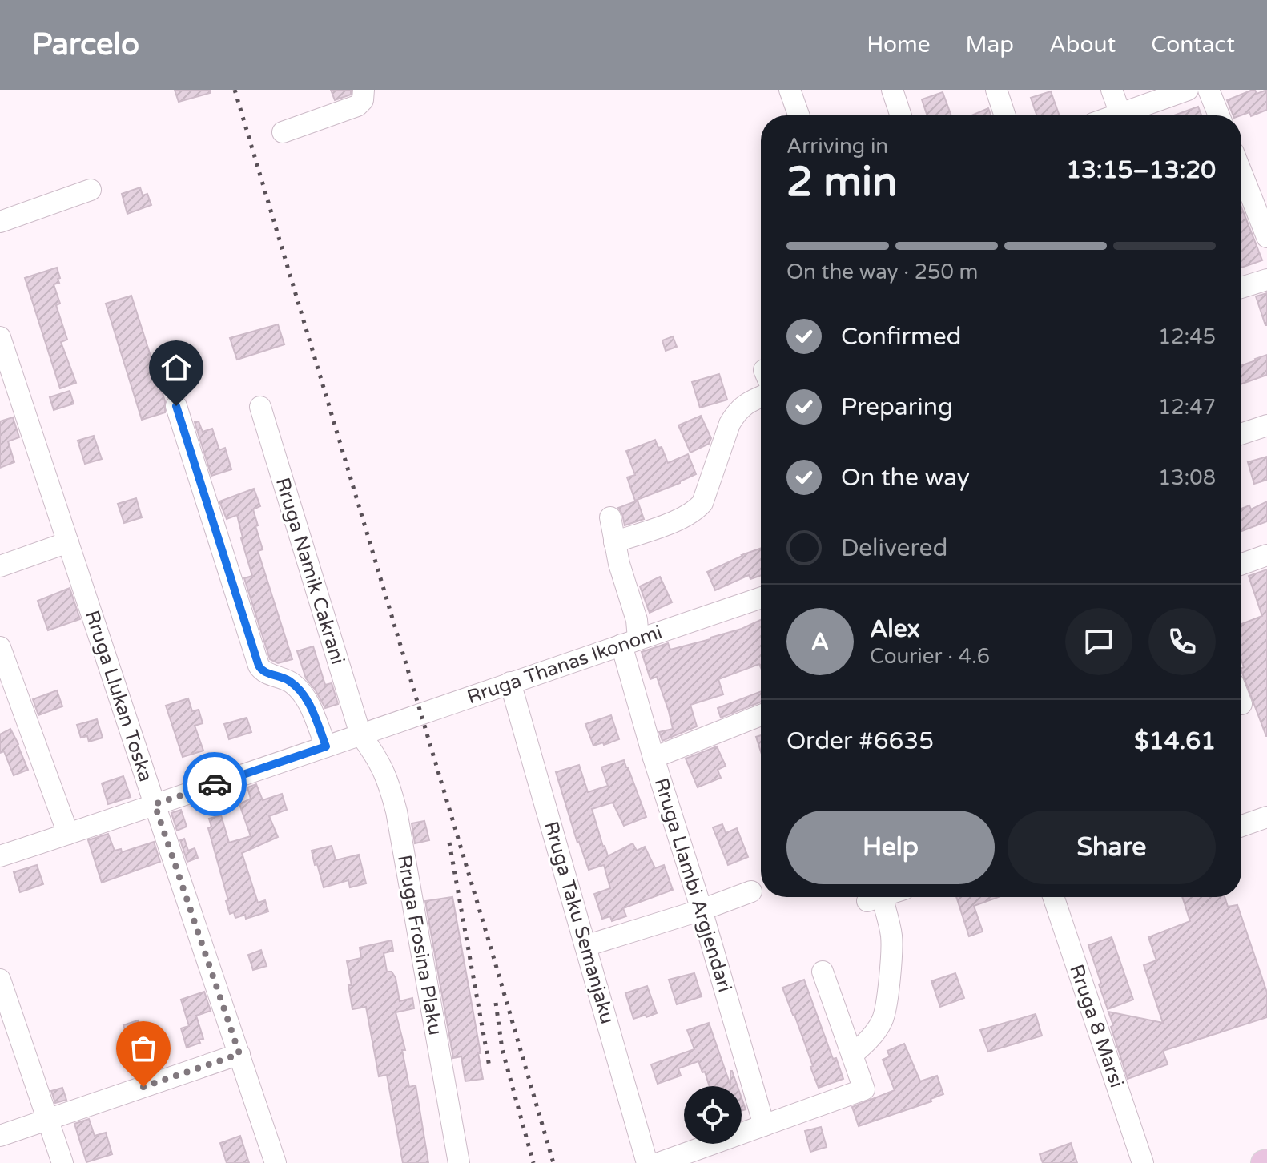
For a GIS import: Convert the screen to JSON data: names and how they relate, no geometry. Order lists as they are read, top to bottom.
{
  "streets": {
    "street": [
      "Rruga Namik Cakrani",
      "Rruga Thanas Ikonomi",
      "Rruga Llukan Toska",
      "Rruga Llambi Argjendari",
      "Rruga Taku Semanjaku",
      "Rruga Frosina Plaku",
      "Rruga 8 Marsi"
    ]
  },
  "crossings": [
    ["Rruga Namik Cakrani", "Rruga Thanas Ikonomi"],
    ["Rruga Namik Cakrani", "Rruga Frosina Plaku"],
    ["Rruga Thanas Ikonomi", "Rruga Llukan Toska"],
    ["Rruga Thanas Ikonomi", "Rruga Llambi Argjendari"],
    ["Rruga Thanas Ikonomi", "Rruga Taku Semanjaku"],
    ["Rruga Thanas Ikonomi", "Rruga Frosina Plaku"]
  ],
  "page": {
    "header": "Parcelo",
    "nav": [
      "Home",
      "Map",
      "About",
      "Contact"
    ],
    "heading": ["2 min", "Arriving in", "13:15–13:20"],
    "panel": [
      "Alex",
      "Courier · 4.6",
      "Order #6635",
      "$14.61"
    ],
    "bar": "On the way · 250 m",
    "list": [
      ["Confirmed", "12:45"],
      ["Preparing", "12:47"],
      ["On the way", "13:08"],
      "Delivered"
    ],
    "round": "A",
    "buttons": ["Help", "Share"]
  }
}
